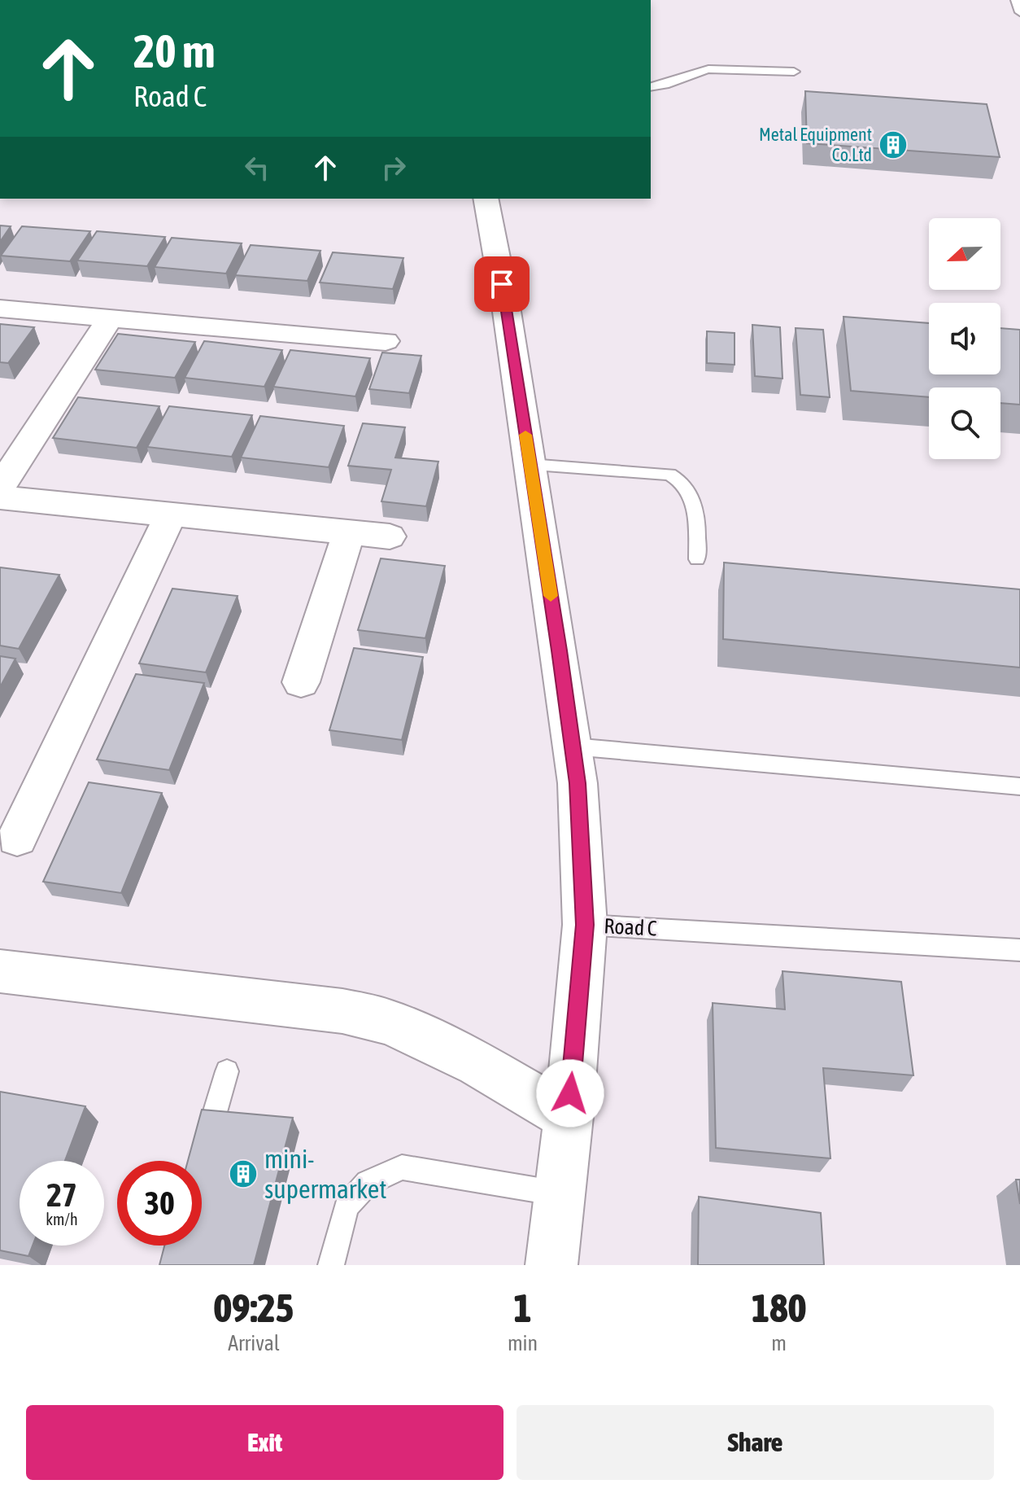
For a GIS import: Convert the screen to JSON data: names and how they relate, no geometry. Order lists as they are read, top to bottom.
{
  "streets": {
    "street": ["Road C"]
  },
  "places": {
    "building": ["Metal Equipment Co.Ltd", "mini- supermarket"]
  },
  "north": "left",
  "page": {
    "turn": ["20 m", "Road C"],
    "speed": "27 km/h",
    "limit": "30",
    "eta": [
      "09:25",
      "Arrival",
      "1",
      "min",
      "180",
      "m"
    ],
    "buttons": ["Exit", "Share"]
  }
}
